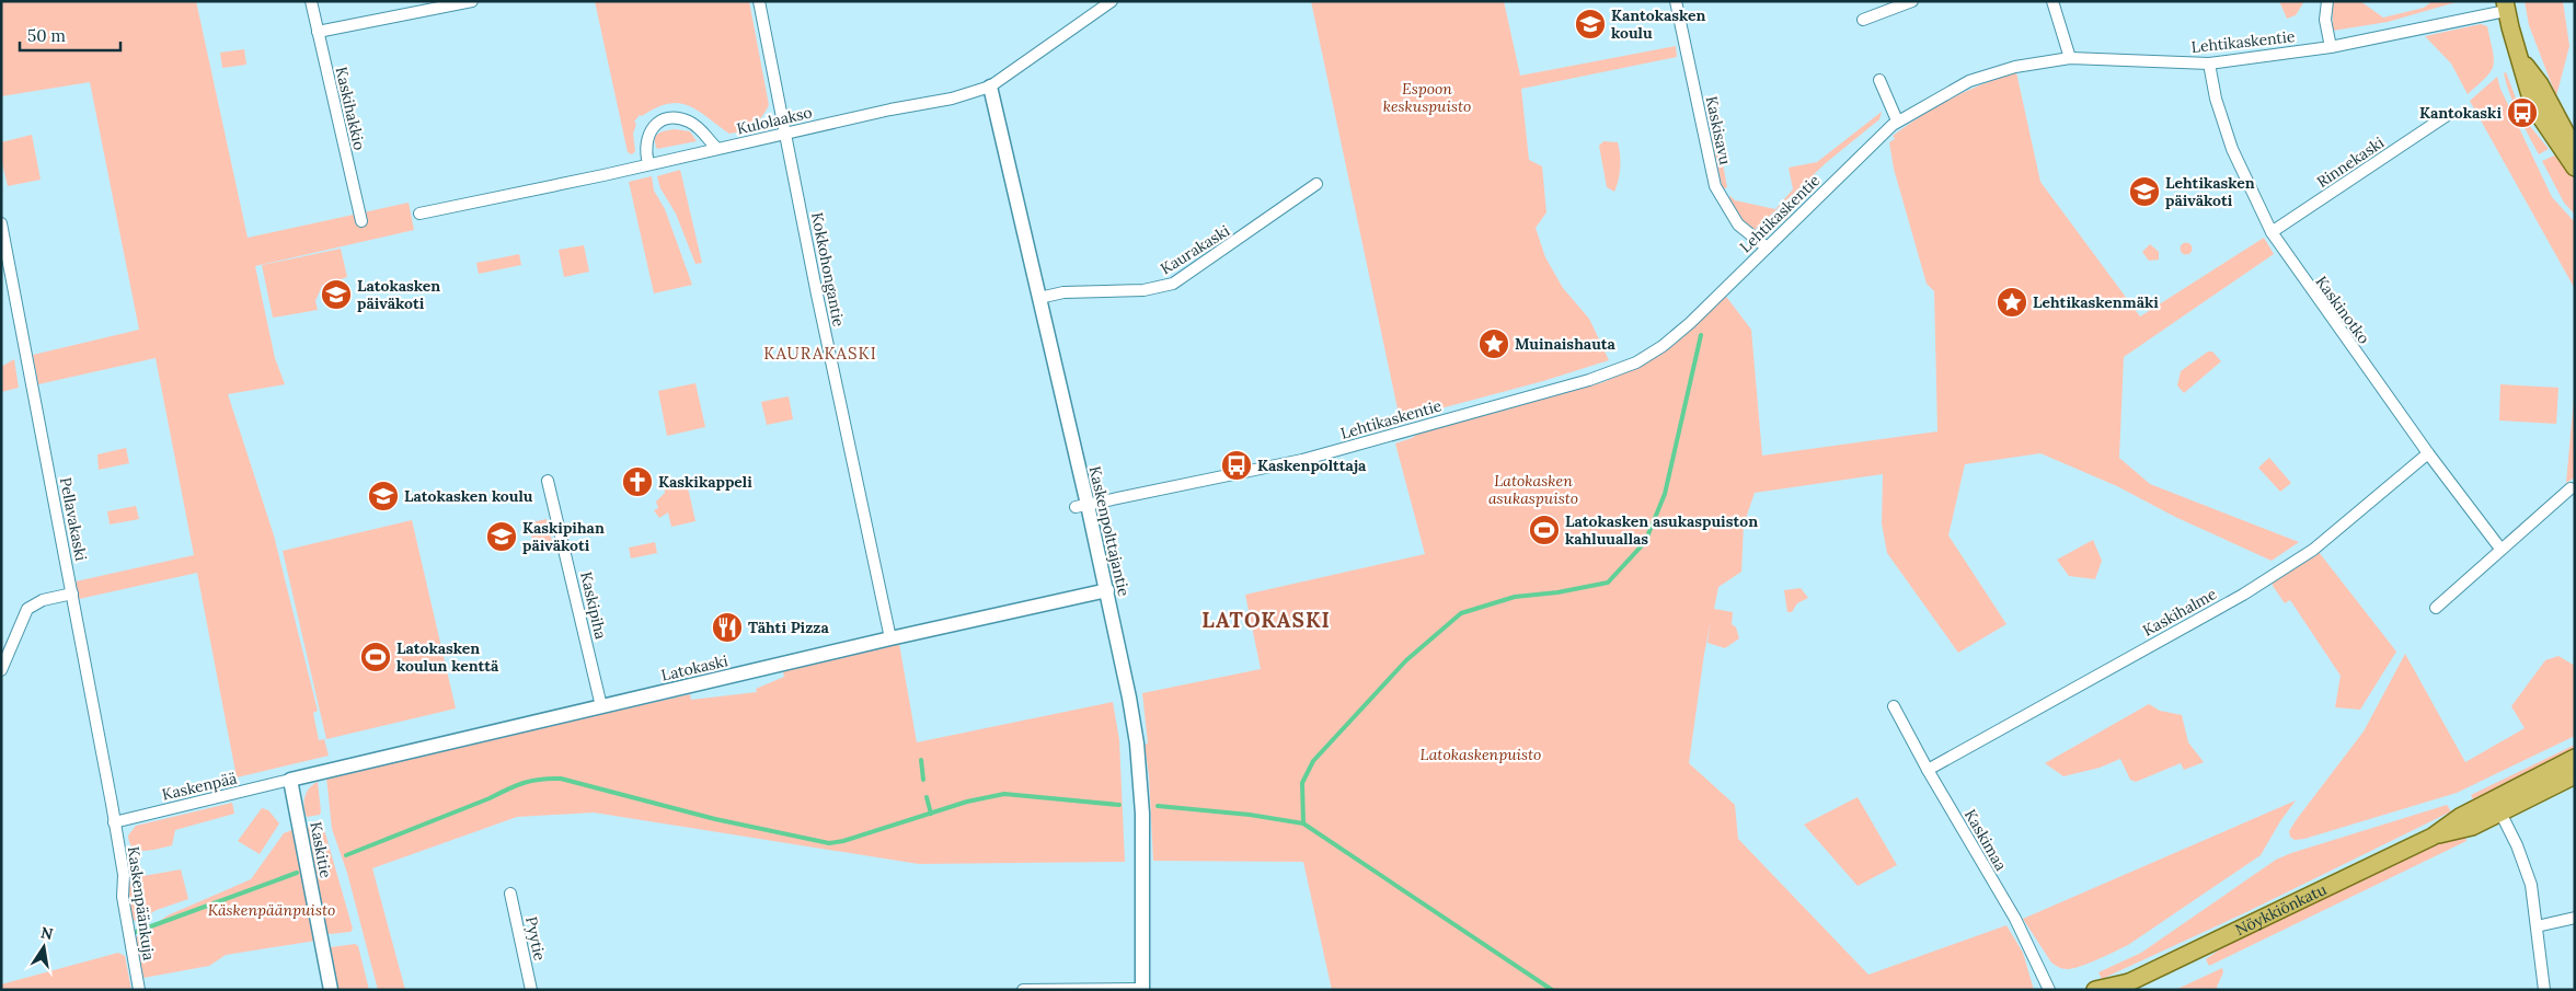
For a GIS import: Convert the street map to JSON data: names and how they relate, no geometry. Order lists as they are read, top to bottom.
{
  "streets": {
    "main road": ["Nöykkiönkatu"],
    "street": [
      "Lehtikaskentie",
      "Kaskihakkio",
      "Kulolaakso",
      "Kaskisavu",
      "Rinnekaski",
      "Kaurakaski",
      "Kokkohongantie",
      "Kaskinotko",
      "Pellavakaski",
      "Kaskenpolttajantie",
      "Kaskipiha",
      "Kaskihalme",
      "Latokaski",
      "Kaskenpää",
      "Kaskimaa",
      "Kaskitie",
      "Kaskenpäänkuja",
      "Pyytie"
    ]
  },
  "crossings": [
    ["Lehtikaskentie", "Kaskisavu"],
    ["Lehtikaskentie", "Kaskinotko"],
    ["Lehtikaskentie", "Kaskenpolttajantie"],
    ["Kulolaakso", "Kokkohongantie"],
    ["Kulolaakso", "Kaskenpolttajantie"],
    ["Rinnekaski", "Kaskinotko"],
    ["Kaurakaski", "Kaskenpolttajantie"],
    ["Kokkohongantie", "Latokaski"],
    ["Kaskinotko", "Kaskihalme"],
    ["Pellavakaski", "Kaskenpää"],
    ["Pellavakaski", "Kaskenpäänkuja"],
    ["Kaskenpolttajantie", "Latokaski"],
    ["Kaskipiha", "Latokaski"],
    ["Kaskihalme", "Kaskimaa"],
    ["Latokaski", "Kaskenpää"],
    ["Latokaski", "Kaskitie"],
    ["Kaskenpää", "Kaskitie"],
    ["Kaskenpää", "Kaskenpäänkuja"]
  ],
  "districts": ["KAURAKASKI", "LATOKASKI"],
  "parks": [
    "Espoon keskuspuisto",
    "Latokasken asukaspuisto",
    "Latokaskenpuisto",
    "Käskenpäänpuisto"
  ],
  "places": {
    "school or university": [
      "Kantokasken koulu",
      "Lehtikasken päiväkoti",
      "Latokasken päiväkoti",
      "Latokasken koulu",
      "Kaskipihan päiväkoti"
    ],
    "bus stop": ["Kantokaski", "Kaskenpolttaja"],
    "place": ["Lehtikaskenmäki", "Muinaishauta"],
    "church": ["Kaskikappeli"],
    "sports": ["Latokasken asukaspuiston kahluuallas", "Latokasken koulun kenttä"],
    "restaurant": ["Tähti Pizza"]
  },
  "scale_bar": "50 m",
  "north": "top"
}
